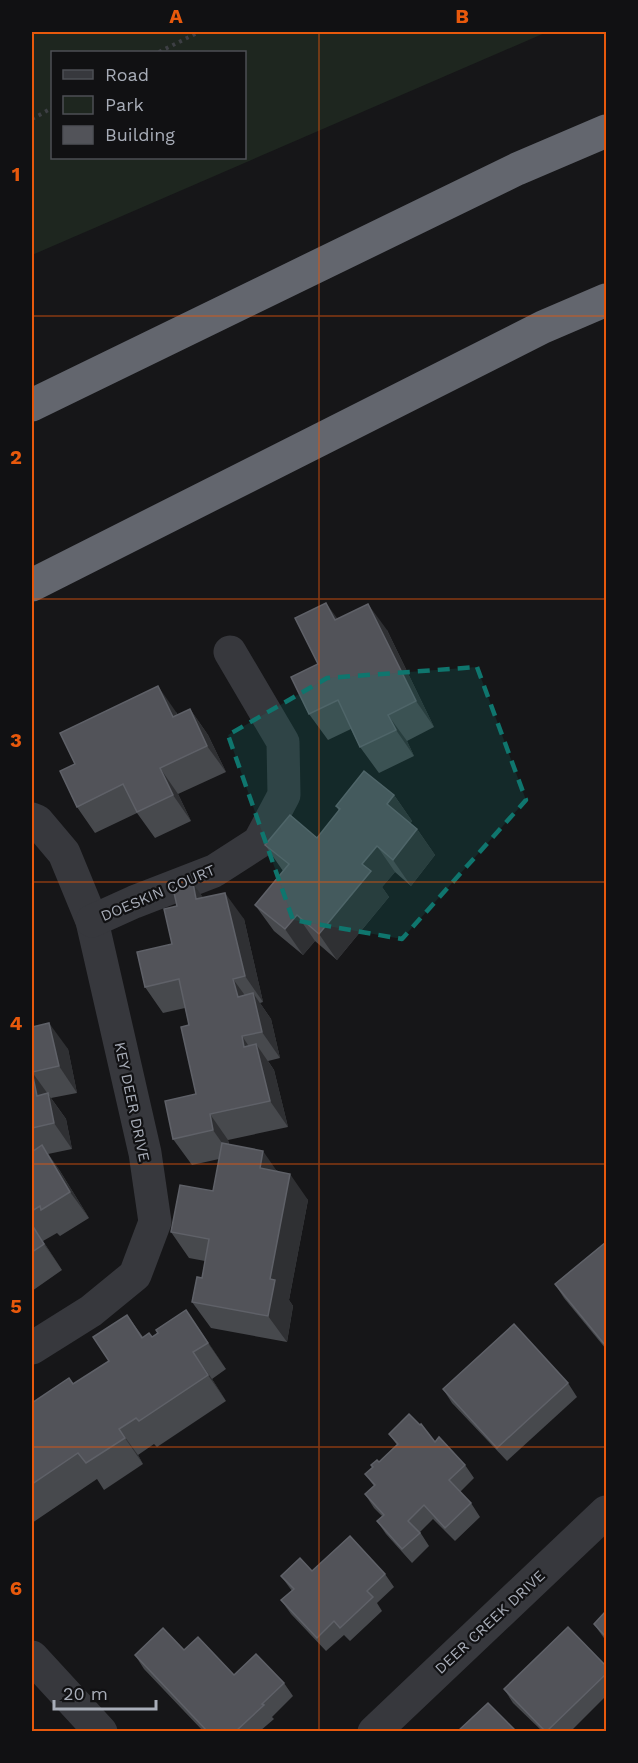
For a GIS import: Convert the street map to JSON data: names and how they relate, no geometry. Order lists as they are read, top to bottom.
{
  "streets": {
    "street": ["DOESKIN COURT", "KEY DEER DRIVE", "DEER CREEK DRIVE"]
  },
  "crossings": [
    ["DOESKIN COURT", "KEY DEER DRIVE"]
  ],
  "legend": ["Road", "Park", "Building"],
  "scale_bar": "20 m",
  "grid": {
    "columns": ["A", "B"],
    "rows": [
      "1",
      "2",
      "3",
      "4",
      "5",
      "6"
    ]
  }
}
